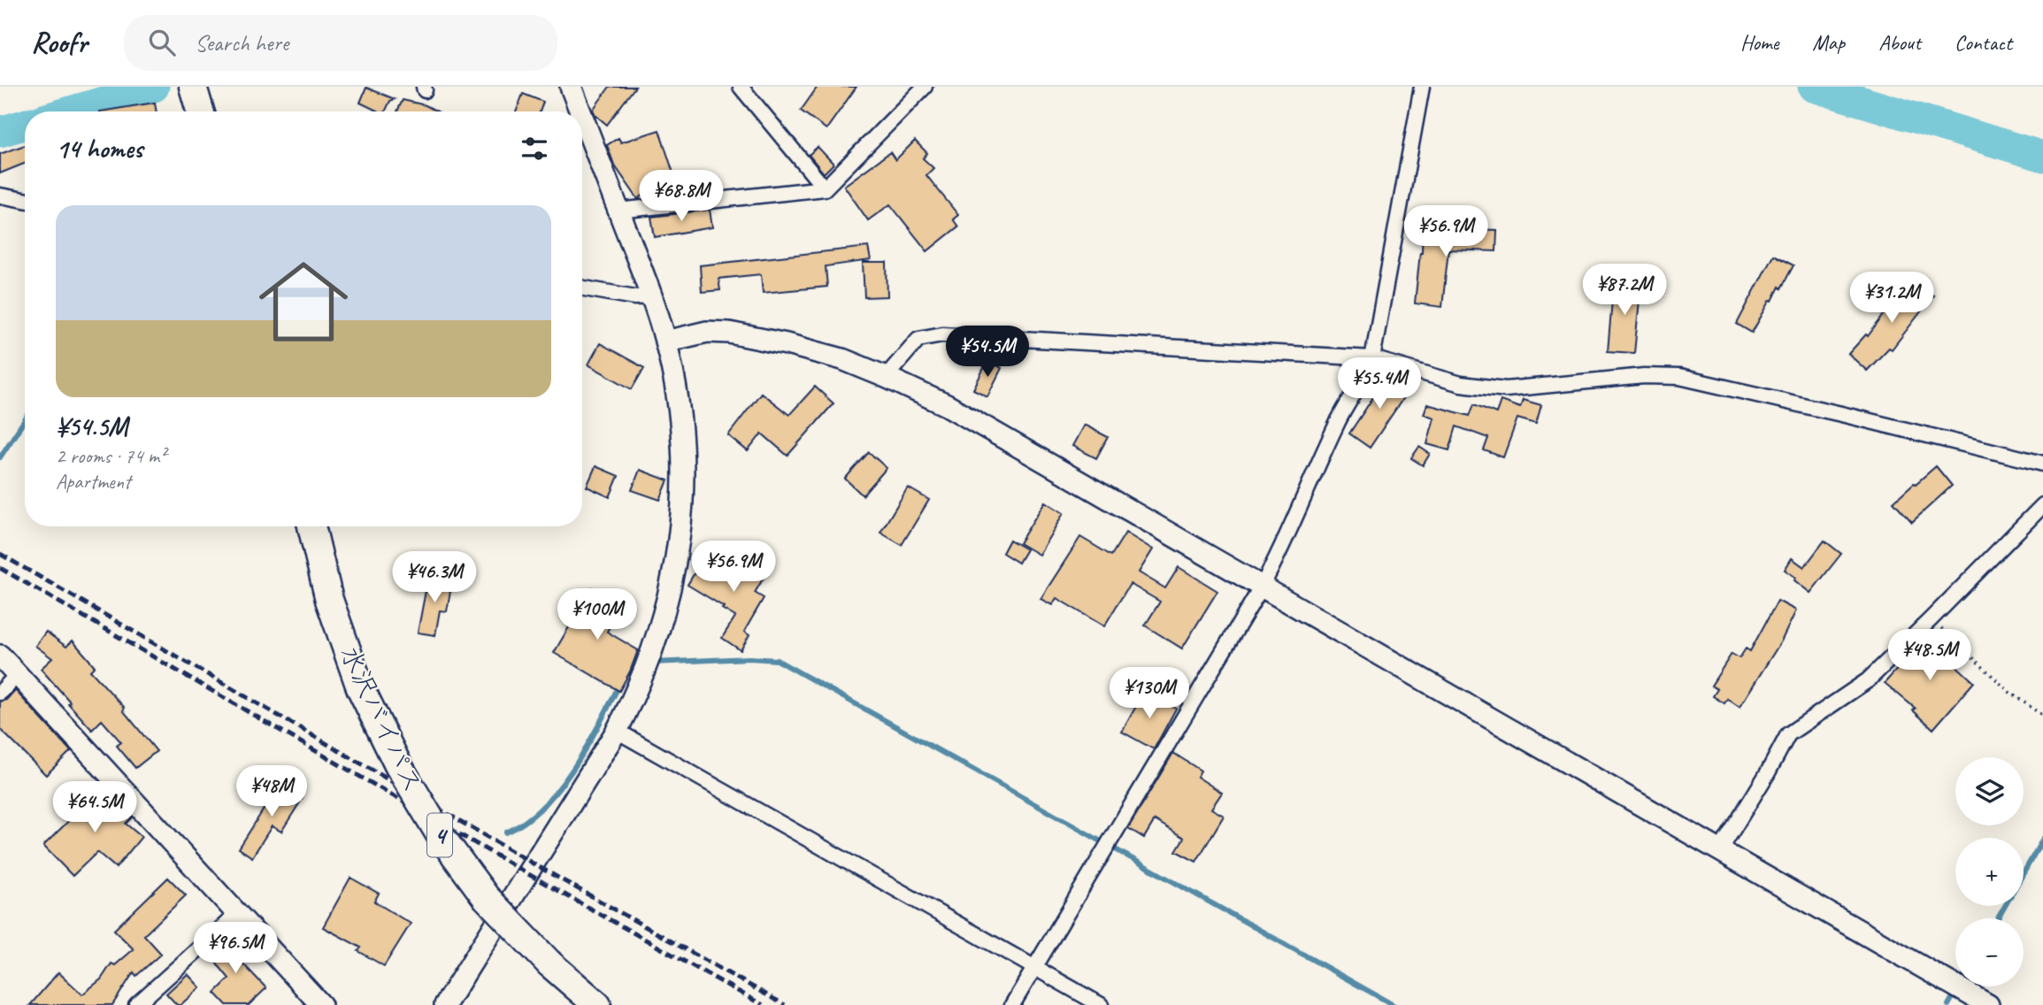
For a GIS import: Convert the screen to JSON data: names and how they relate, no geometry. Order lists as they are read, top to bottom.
{
  "streets": {
    "highway": ["水沢バイパス", "4"]
  },
  "page": {
    "header": "Roofr",
    "search": "Search here",
    "nav": [
      "Home",
      "Map",
      "About",
      "Contact"
    ],
    "heading": "14 homes",
    "price": [
      "¥68.8M",
      "¥56.9M",
      "¥87.2M",
      "¥31.2M",
      "¥54.5M",
      "¥55.4M",
      "¥56.9M",
      "¥46.3M",
      "¥100M",
      "¥48.5M",
      "¥130M",
      "¥48M",
      "¥64.5M",
      "¥96.5M"
    ],
    "list": [
      {
        "name": "¥54.5M",
        "note": "2 rooms · 74 m² · Apartment"
      }
    ],
    "map_buttons": ["+", "−"]
  }
}
